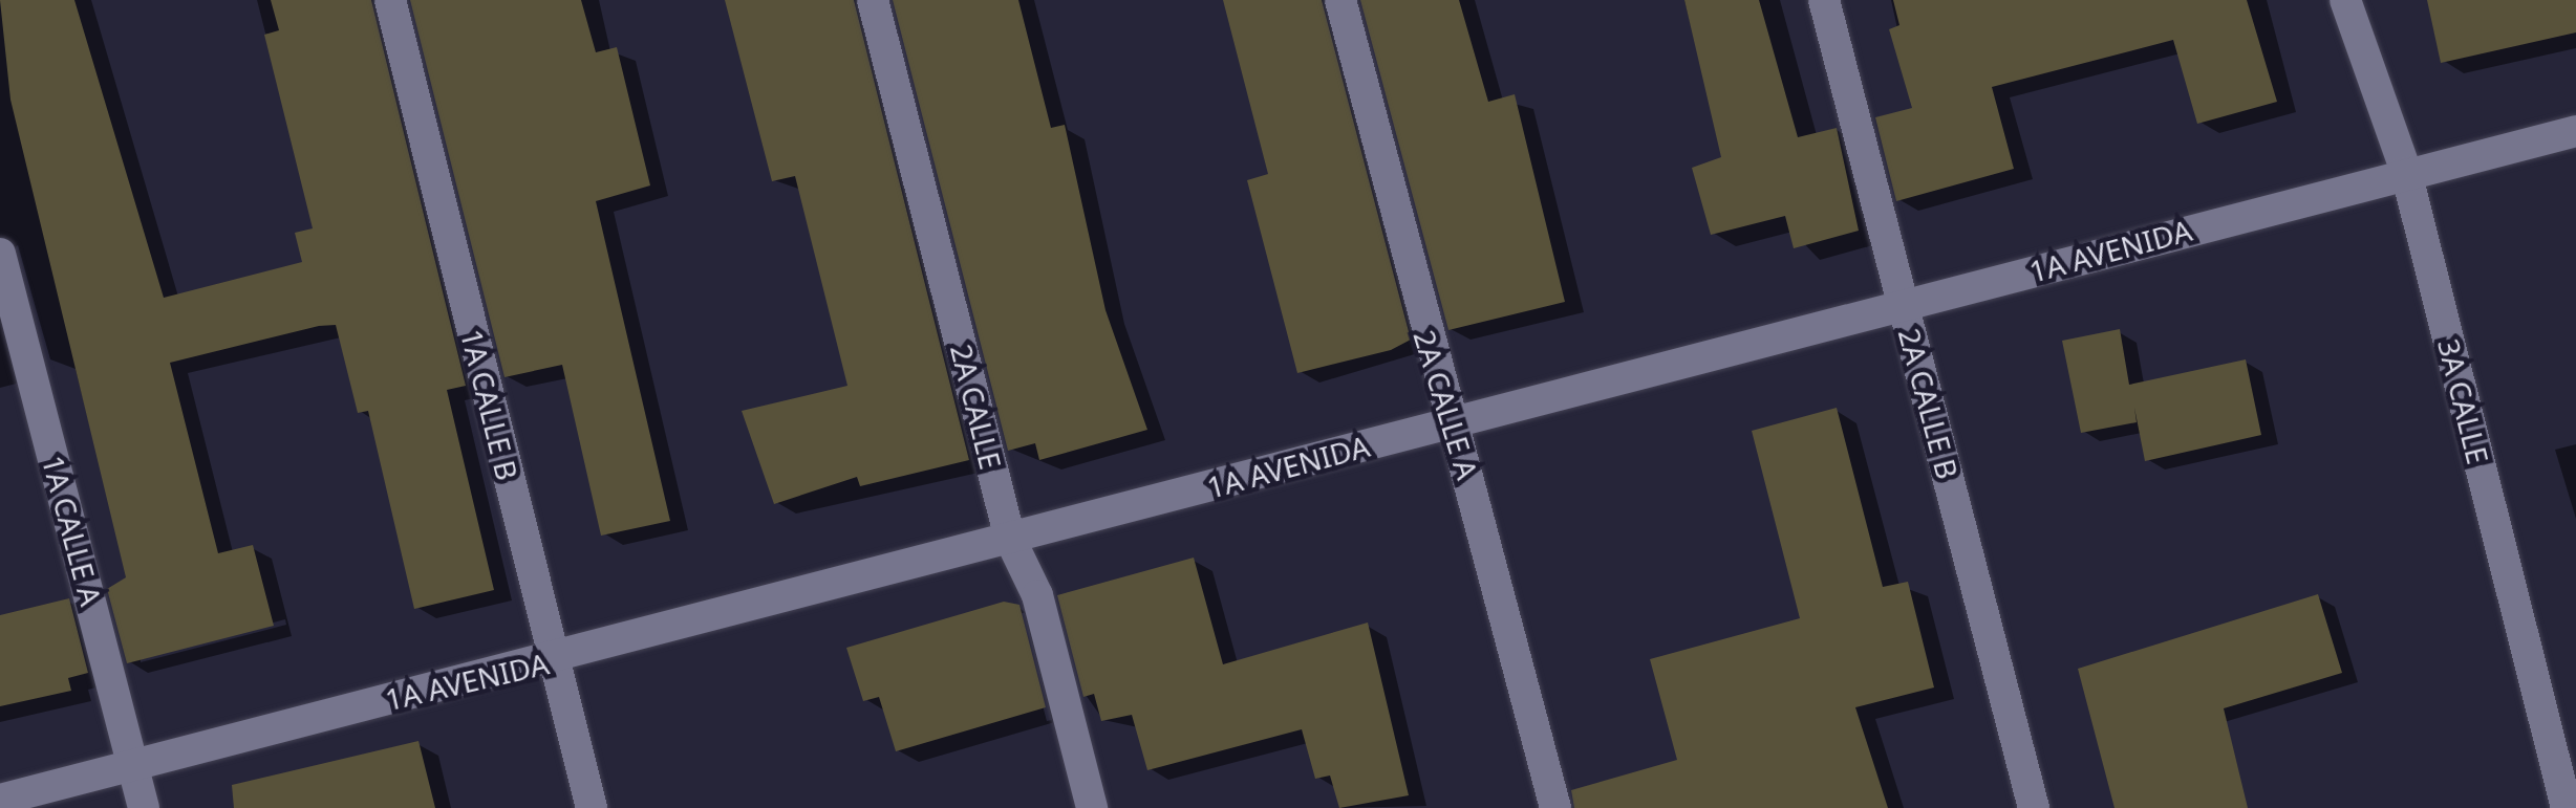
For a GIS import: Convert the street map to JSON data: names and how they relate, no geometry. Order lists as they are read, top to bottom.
{
  "streets": {
    "street": [
      "1A AVENIDA",
      "3A CALLE",
      "2A CALLE B",
      "1A CALLE B",
      "2A CALLE A",
      "2A CALLE",
      "1A CALLE A"
    ]
  },
  "crossings": [
    ["1A AVENIDA", "3A CALLE"],
    ["1A AVENIDA", "2A CALLE B"],
    ["1A AVENIDA", "1A CALLE B"],
    ["1A AVENIDA", "2A CALLE A"],
    ["1A AVENIDA", "2A CALLE"],
    ["1A AVENIDA", "1A CALLE A"]
  ]
}
